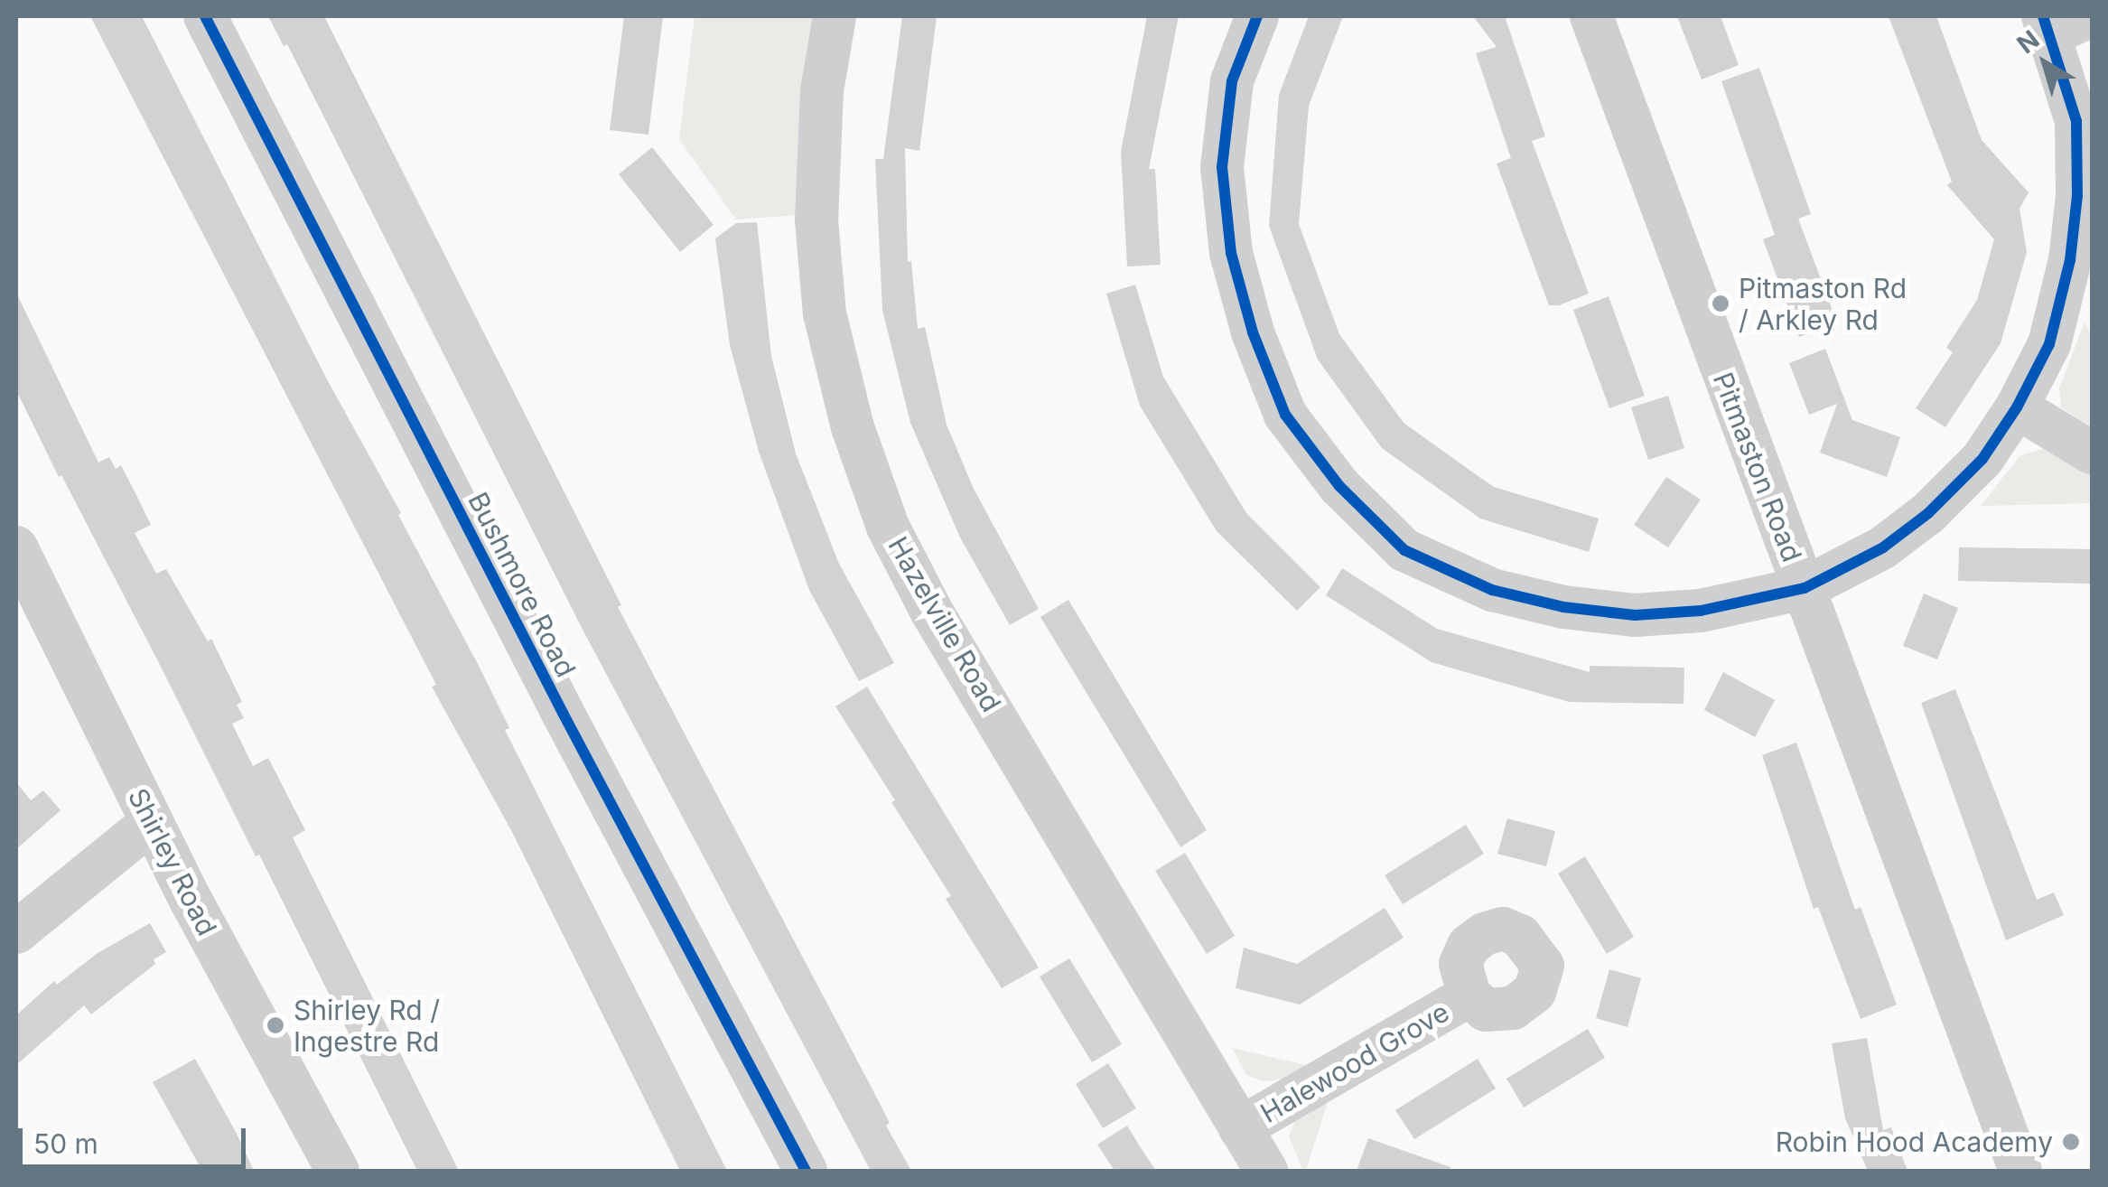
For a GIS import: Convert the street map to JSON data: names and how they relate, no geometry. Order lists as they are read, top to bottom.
{
  "streets": {
    "street": [
      "Pitmaston Road",
      "Bushmore Road",
      "Hazelville Road",
      "Shirley Road",
      "Halewood Grove"
    ]
  },
  "crossings": [
    ["Hazelville Road", "Halewood Grove"]
  ],
  "places": ["Pitmaston Rd / Arkley Rd", "Shirley Rd / Ingestre Rd", "Robin Hood Academy"],
  "scale_bar": "50 m",
  "north": "top left"
}
